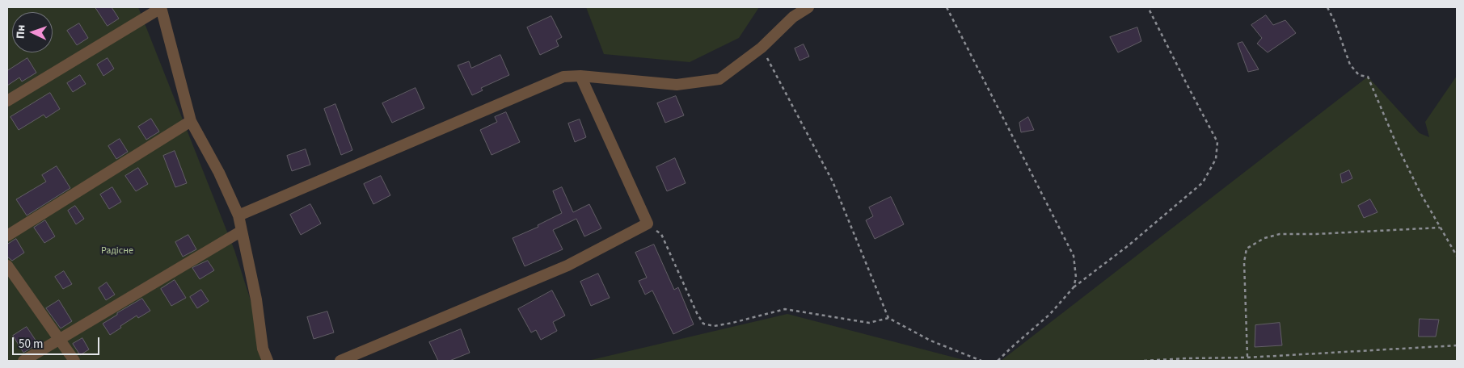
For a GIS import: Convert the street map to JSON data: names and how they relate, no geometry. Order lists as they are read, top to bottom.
{
  "parks": ["Радісне"],
  "scale_bar": "50 m",
  "north": "left"
}
